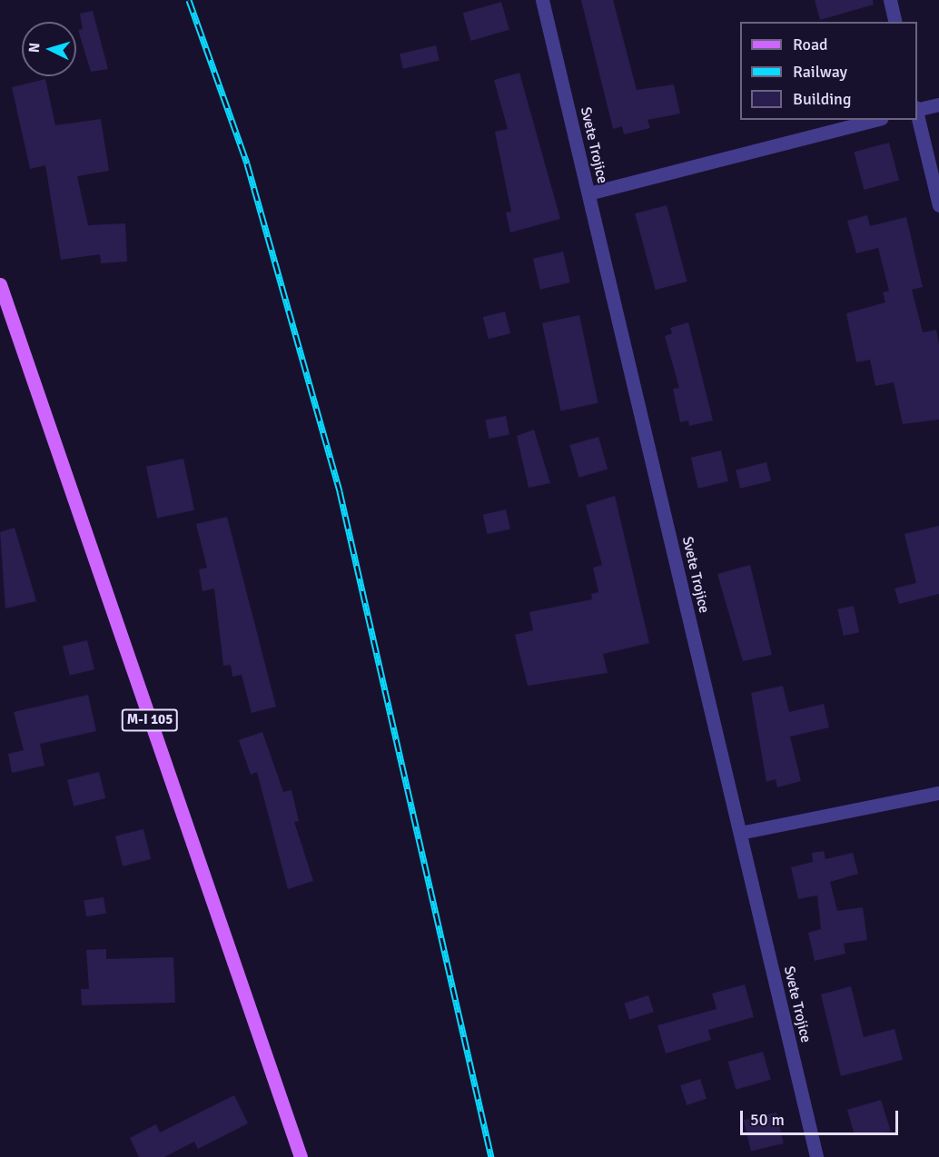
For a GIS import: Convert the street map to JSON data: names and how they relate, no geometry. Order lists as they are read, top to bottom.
{
  "streets": {
    "main road": ["M-I 105"],
    "street": ["Svete Trojice"]
  },
  "legend": ["Road", "Railway", "Building"],
  "scale_bar": "50 m",
  "north": "left"
}
